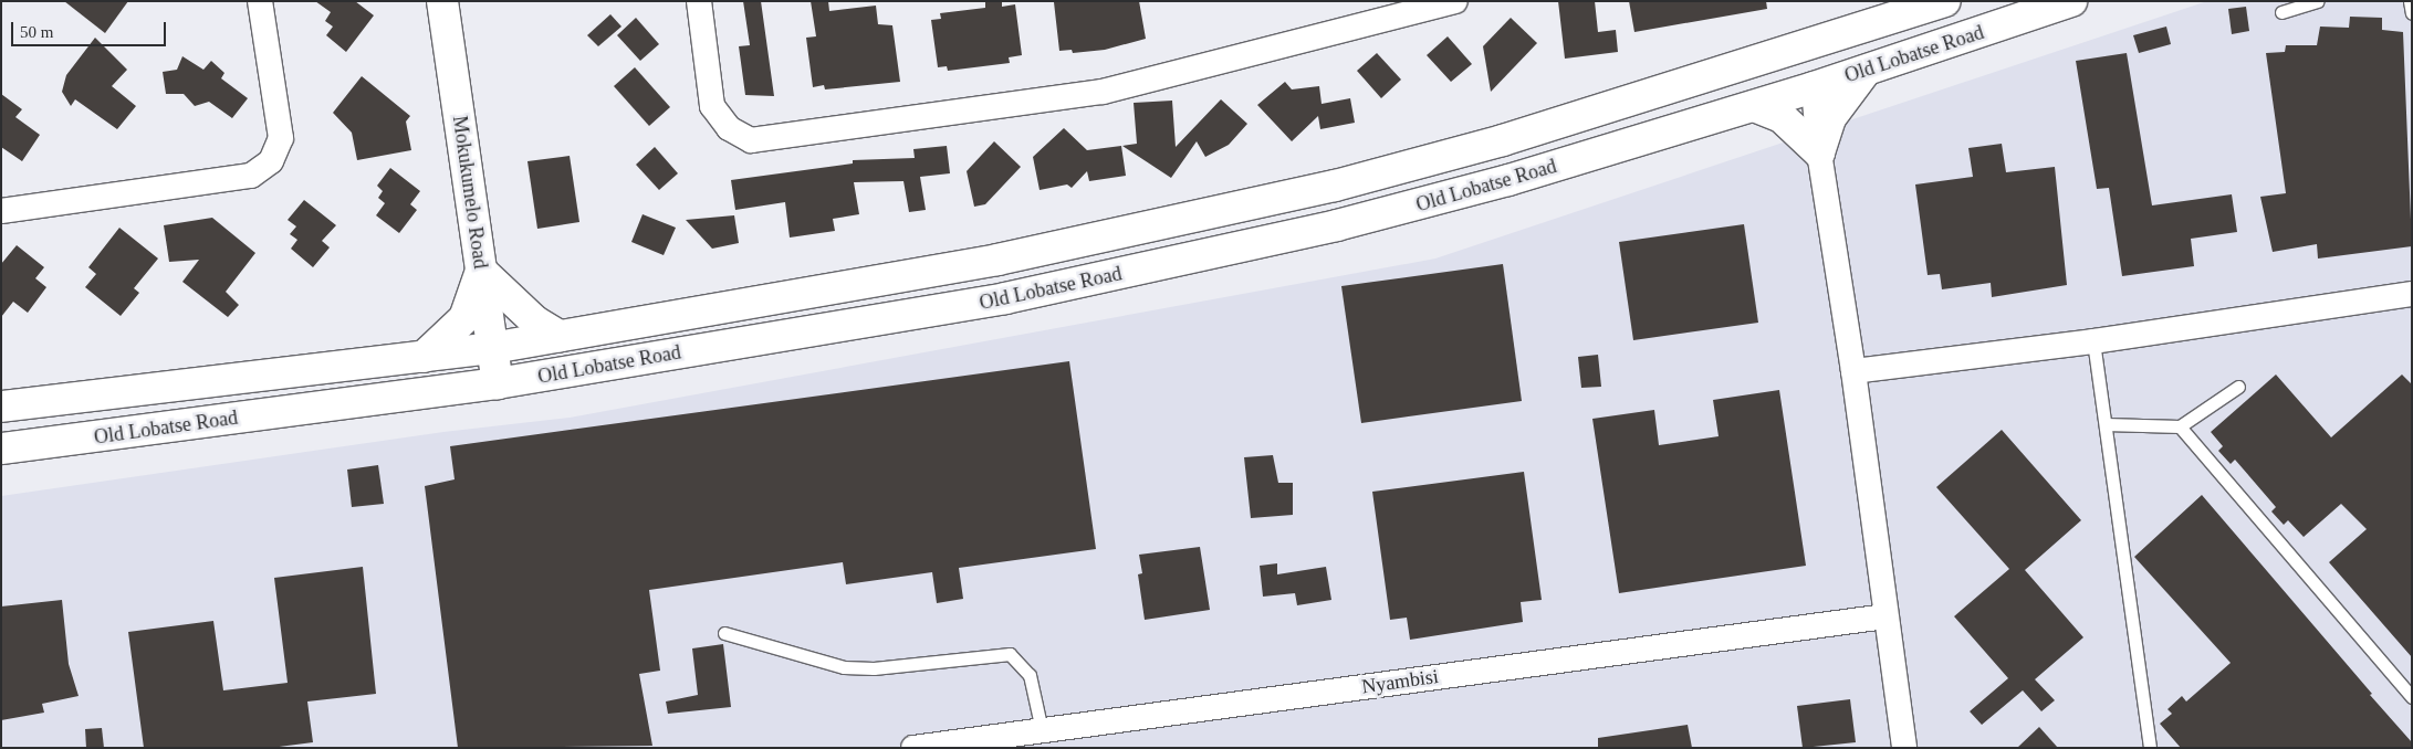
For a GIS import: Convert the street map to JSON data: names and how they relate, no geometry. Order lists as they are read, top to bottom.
{
  "streets": {
    "main road": ["Old Lobatse Road", "Mokukumelo Road"],
    "street": ["Nyambisi"]
  },
  "crossings": [
    ["Old Lobatse Road", "Mokukumelo Road"]
  ],
  "scale_bar": "50 m"
}
